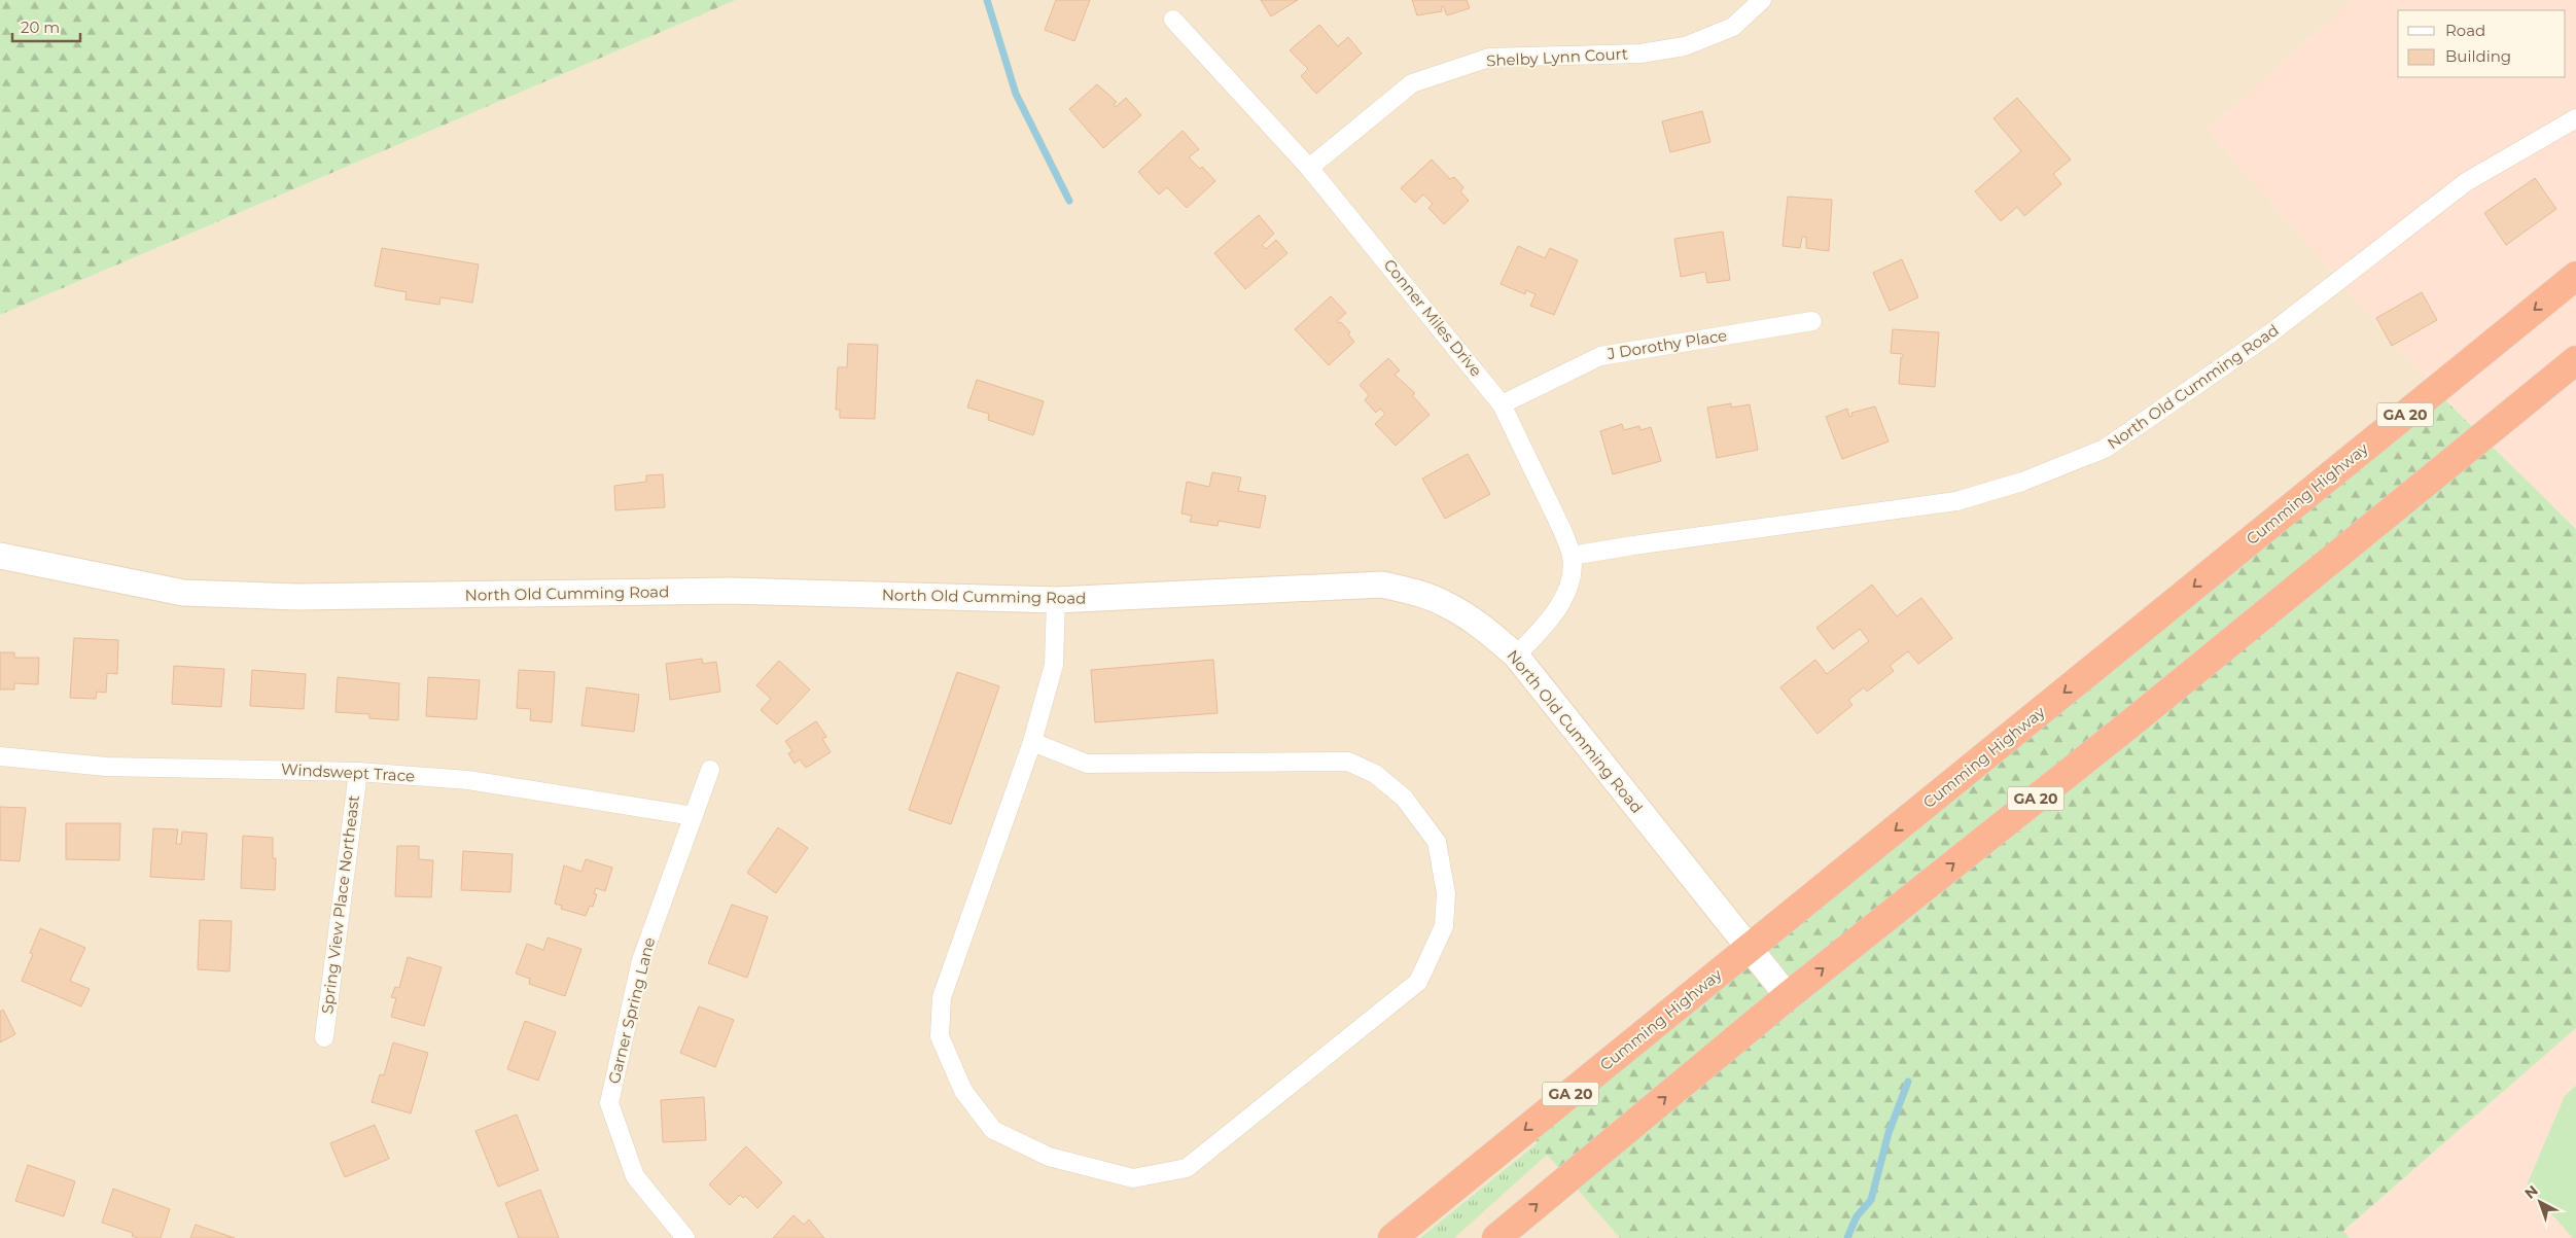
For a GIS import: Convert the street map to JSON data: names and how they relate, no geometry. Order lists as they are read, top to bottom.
{
  "streets": {
    "highway": ["GA 20", "Cumming Highway"],
    "street": [
      "Shelby Lynn Court",
      "Conner Miles Drive",
      "J Dorothy Place",
      "North Old Cumming Road",
      "Windswept Trace",
      "Spring View Place Northeast",
      "Garner Spring Lane"
    ]
  },
  "crossings": [
    ["Shelby Lynn Court", "Conner Miles Drive"],
    ["Conner Miles Drive", "J Dorothy Place"],
    ["Conner Miles Drive", "North Old Cumming Road"],
    ["North Old Cumming Road", "GA 20"],
    ["North Old Cumming Road", "Cumming Highway"],
    ["Windswept Trace", "Spring View Place Northeast"],
    ["Windswept Trace", "Garner Spring Lane"]
  ],
  "legend": ["Road", "Building"],
  "scale_bar": "20 m",
  "north": "top left"
}
